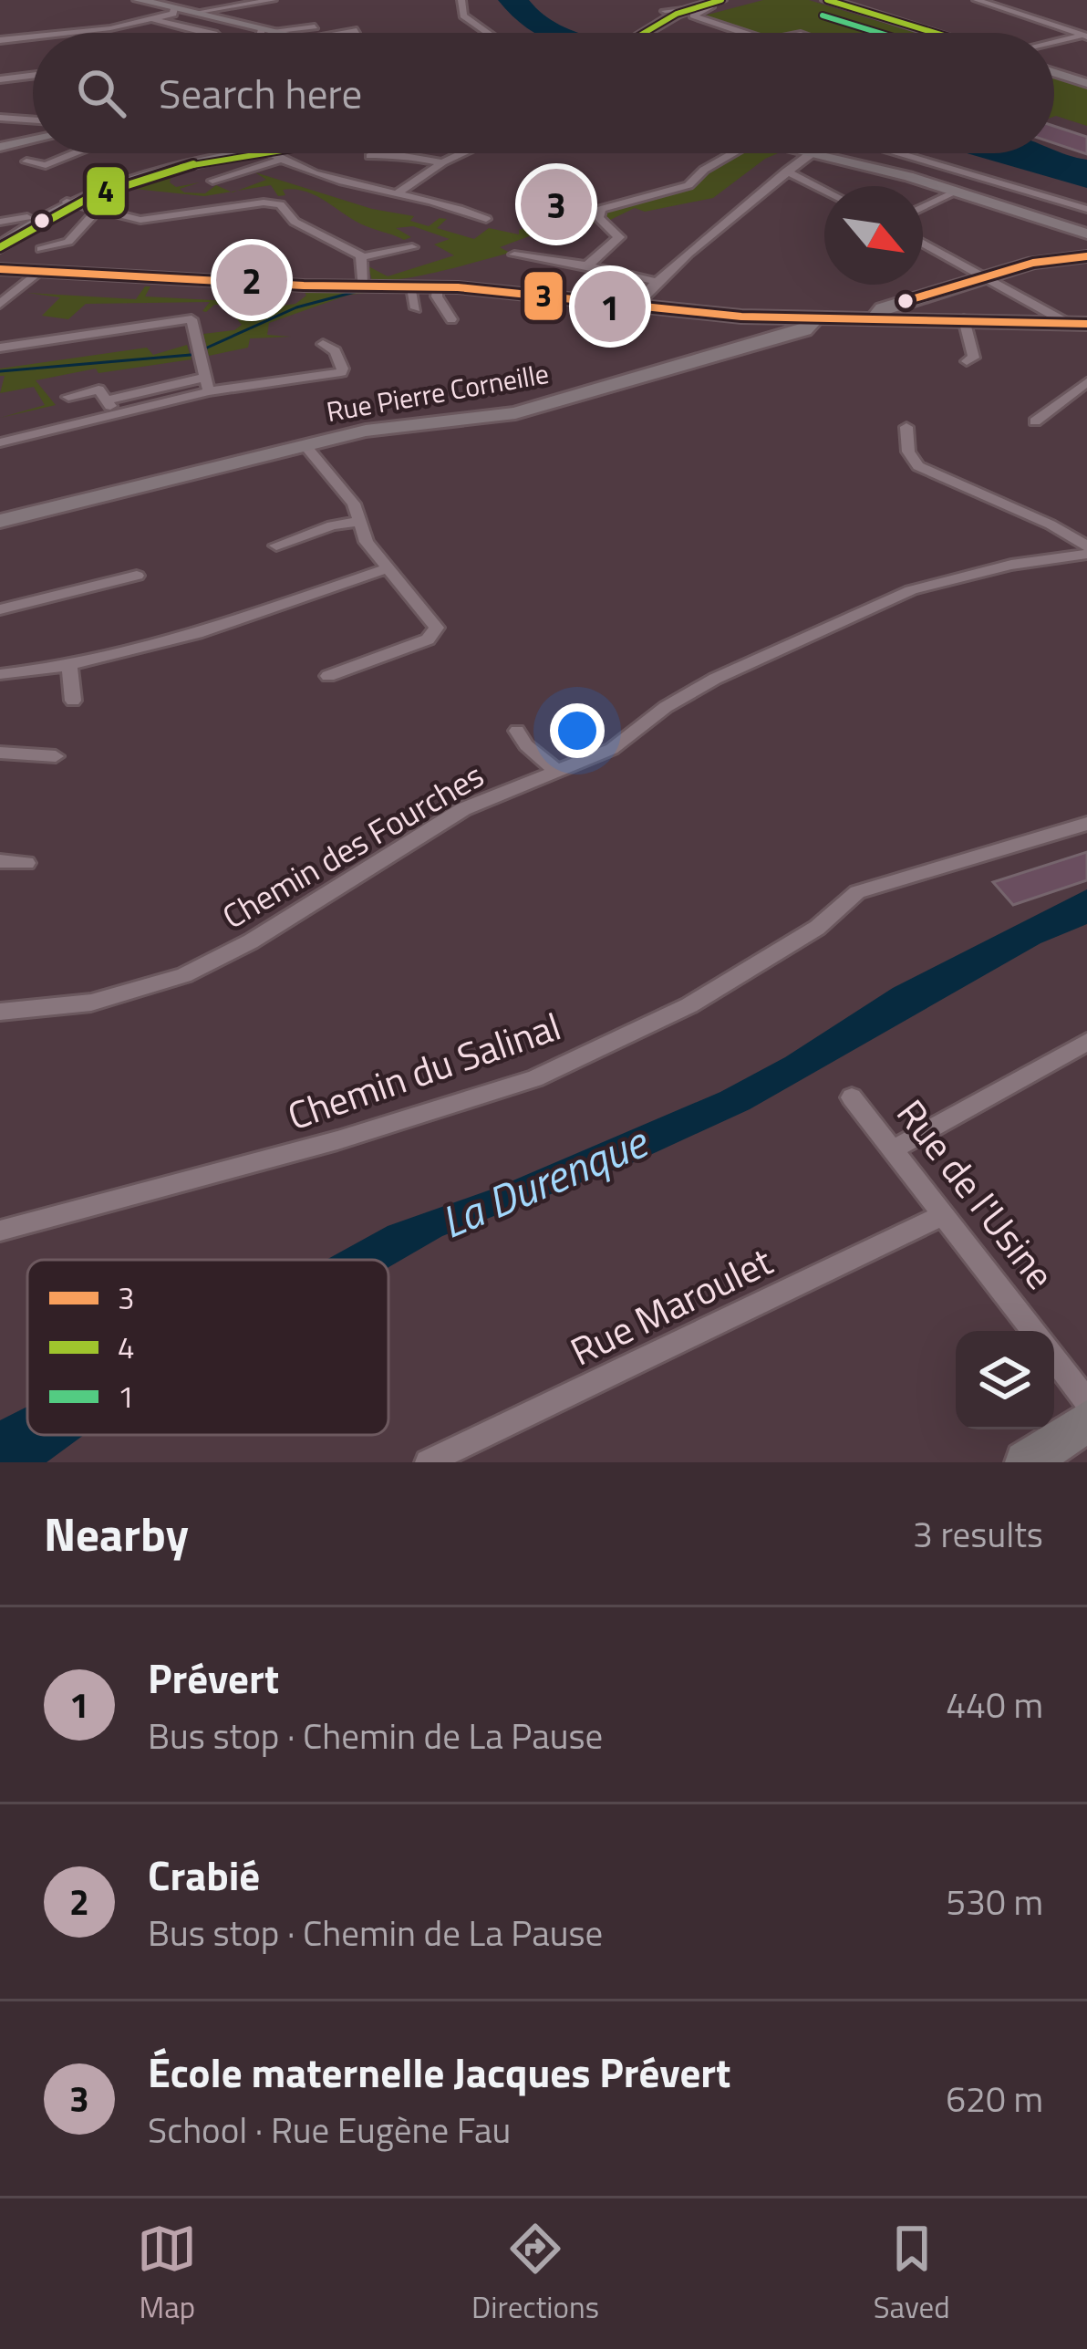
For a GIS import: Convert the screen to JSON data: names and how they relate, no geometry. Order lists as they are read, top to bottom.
{
  "streets": {
    "street": [
      "Rue Pierre Corneille",
      "Chemin des Fourches",
      "Chemin du Salinal",
      "Rue de l'Usine",
      "Rue Maroulet"
    ]
  },
  "crossings": [
    ["Rue de l'Usine", "Rue Maroulet"]
  ],
  "water": ["La Durenque"],
  "lines": ["transit line 4", "transit line 1", "transit line 3"],
  "legend": ["3", "4", "1"],
  "north": "bottom right",
  "page": {
    "search": "Search here",
    "pins": ["3", "2", "1"],
    "heading": ["Nearby", "3 results"],
    "list": [
      {
        "mark": "1",
        "name": "Prévert",
        "note": "Bus stop · Chemin de La Pause",
        "value": "440 m"
      },
      {
        "mark": "2",
        "name": "Crabié",
        "note": "Bus stop · Chemin de La Pause",
        "value": "530 m"
      },
      {
        "mark": "3",
        "name": "École maternelle Jacques Prévert",
        "note": "School · Rue Eugène Fau",
        "value": "620 m"
      }
    ],
    "nav": ["Map", "Directions", "Saved"]
  }
}
